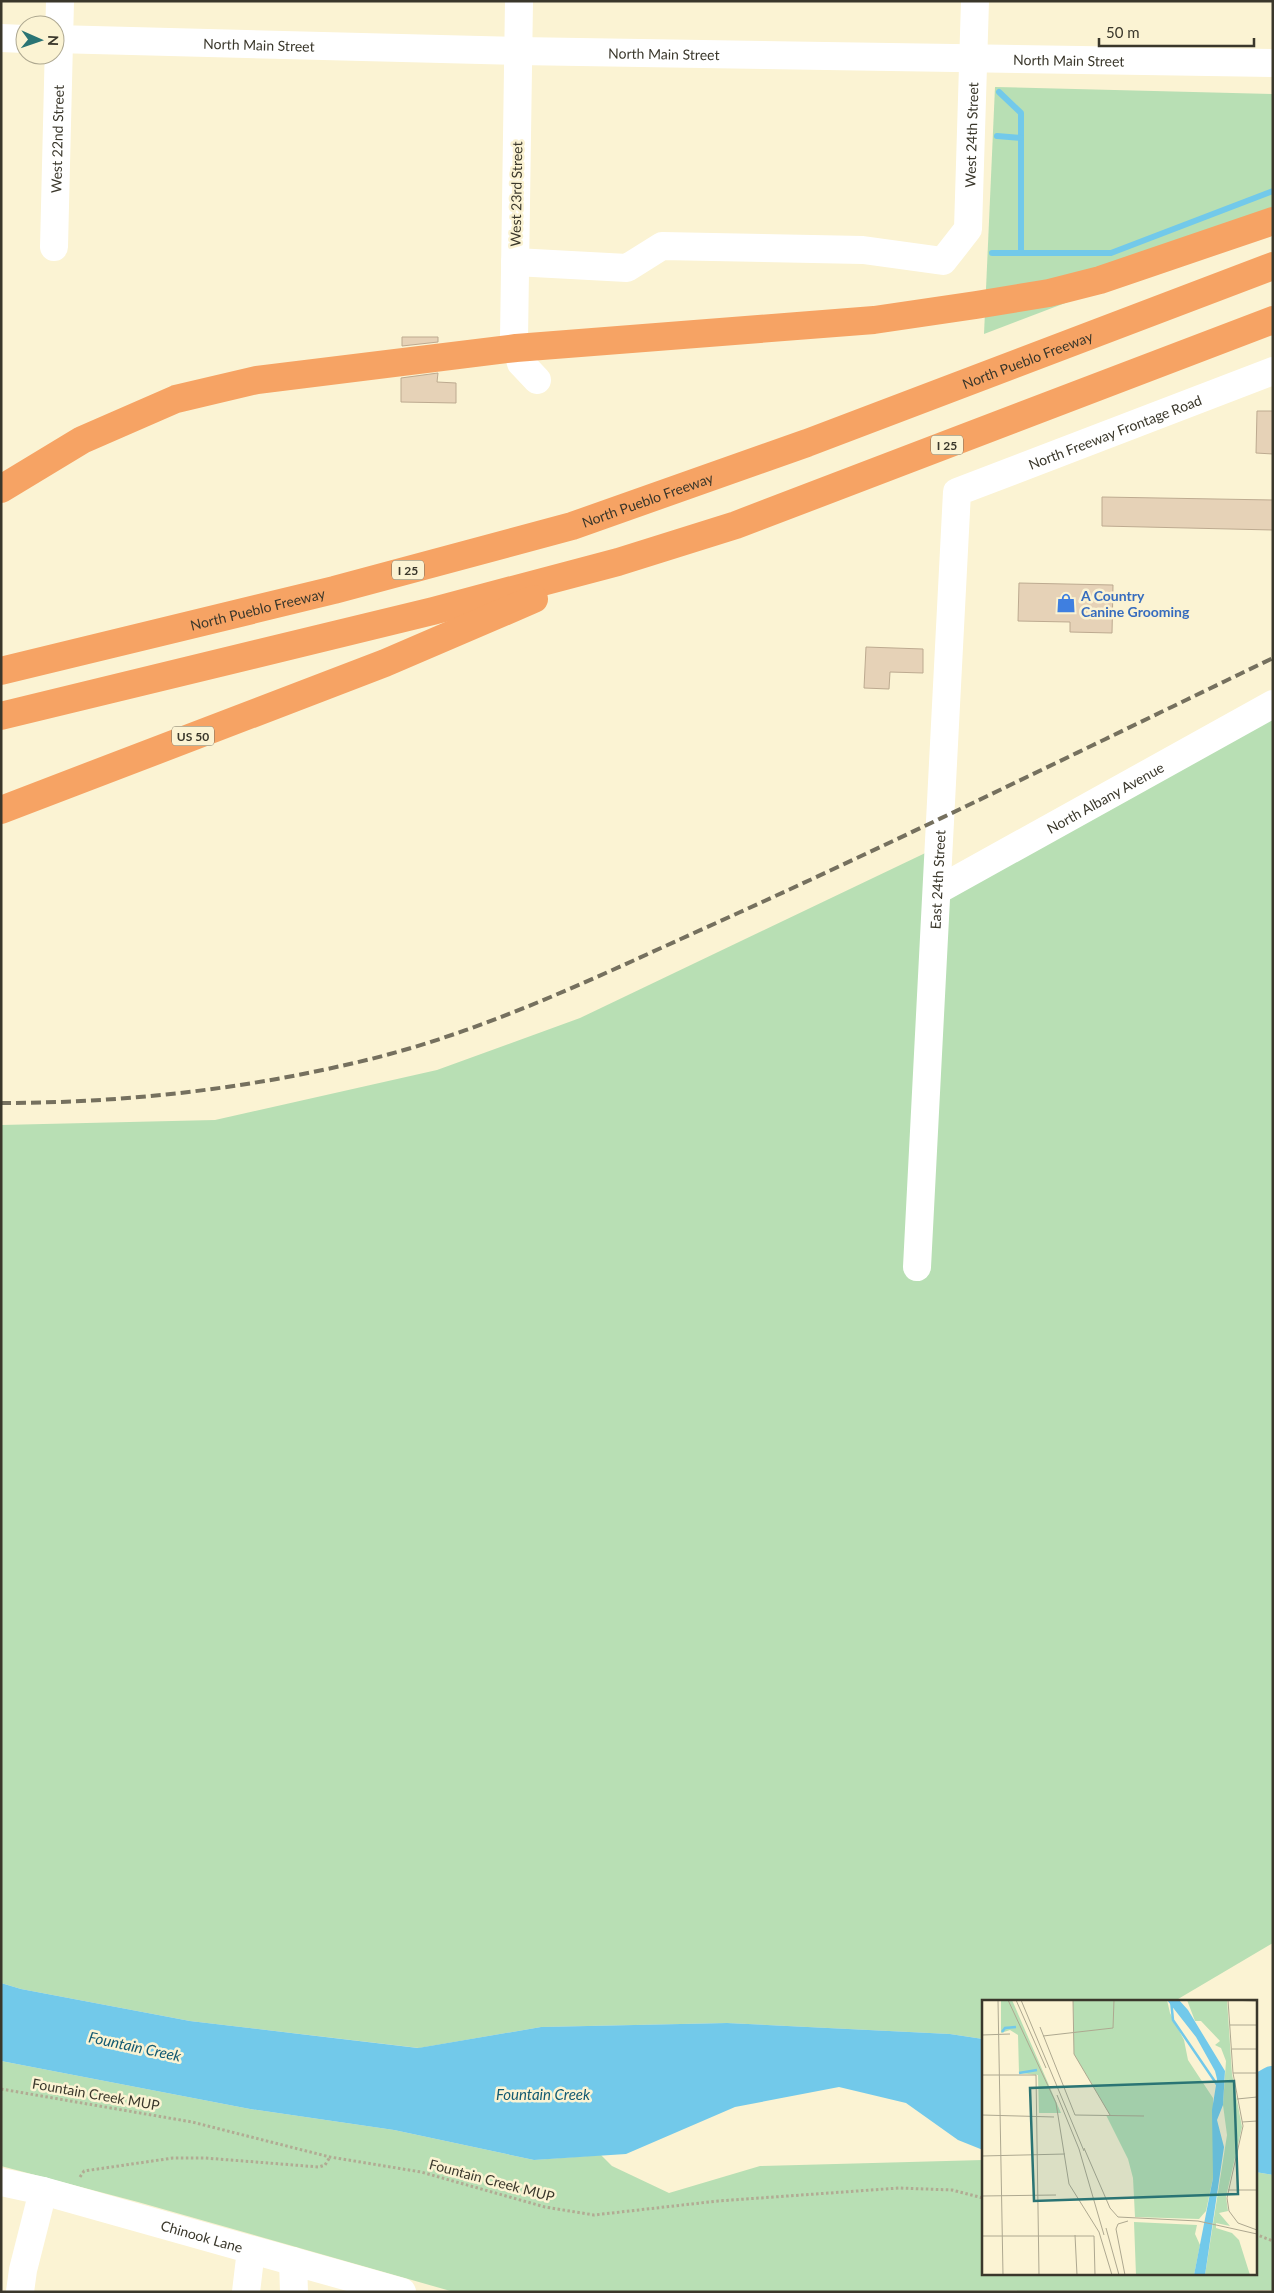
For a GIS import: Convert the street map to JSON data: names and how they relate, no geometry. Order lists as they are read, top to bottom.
{
  "streets": {
    "highway": ["North Pueblo Freeway", "I 25", "US 50"],
    "street": [
      "North Main Street",
      "West 24th Street",
      "West 22nd Street",
      "West 23rd Street",
      "North Freeway Frontage Road",
      "North Albany Avenue",
      "East 24th Street",
      "Chinook Lane"
    ],
    "path": ["Fountain Creek MUP"]
  },
  "crossings": [
    ["North Main Street", "West 24th Street"],
    ["North Main Street", "West 23rd Street"],
    ["West 24th Street", "West 23rd Street"],
    ["North Freeway Frontage Road", "East 24th Street"],
    ["I 25", "US 50"],
    ["North Albany Avenue", "East 24th Street"]
  ],
  "water": ["Fountain Creek"],
  "places": {
    "shop": ["A Country Canine Grooming"]
  },
  "scale_bar": "50 m",
  "north": "right"
}
